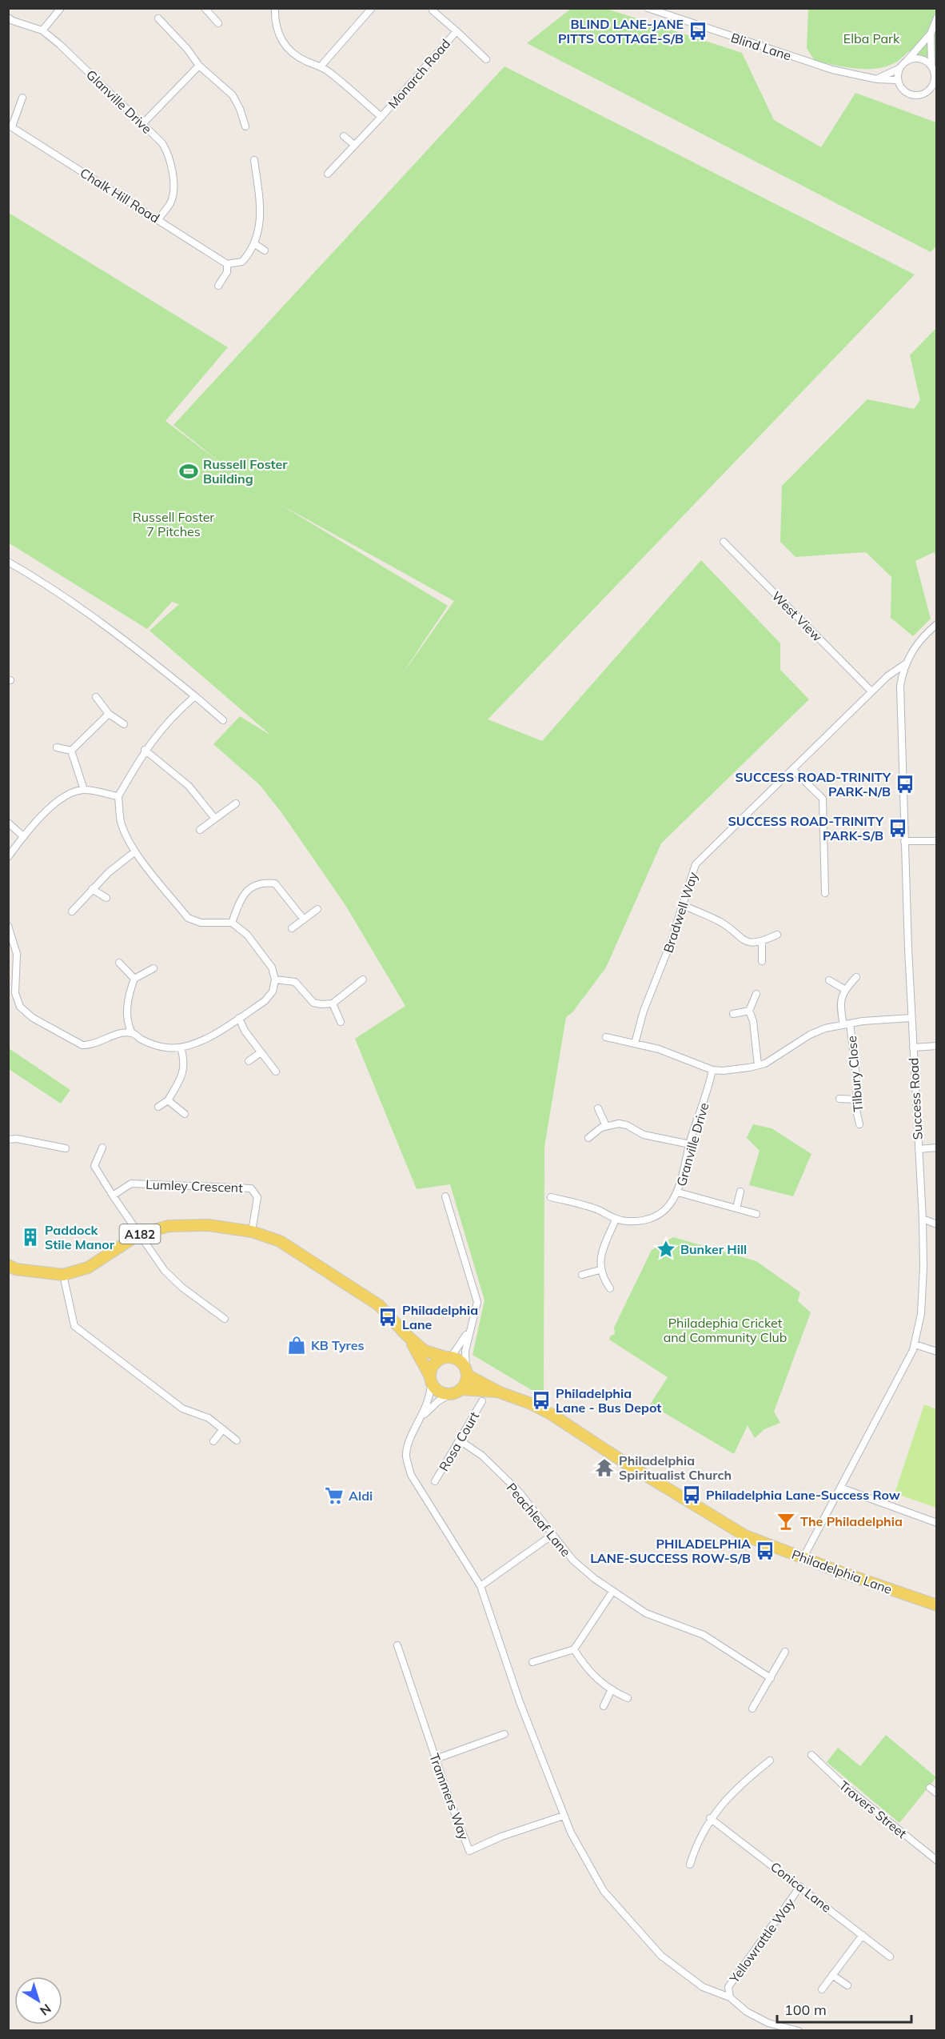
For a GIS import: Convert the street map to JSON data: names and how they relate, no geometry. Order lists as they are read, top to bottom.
{
  "streets": {
    "main road": ["A182", "Philadelphia Lane"],
    "street": [
      "Blind Lane",
      "Monarch Road",
      "Glanville Drive",
      "Chalk Hill Road",
      "West View",
      "Bradwell Way",
      "Tilbury Close",
      "Success Road",
      "Granville Drive",
      "Lumley Crescent",
      "Rosa Court",
      "Peachleaf Lane",
      "Trammers Way",
      "Travers Street",
      "Conica Lane",
      "Yellowrattle Way"
    ]
  },
  "crossings": [
    ["Glanville Drive", "Chalk Hill Road"],
    ["West View", "Bradwell Way"],
    ["Bradwell Way", "Success Road"],
    ["Success Road", "Philadelphia Lane"],
    ["Lumley Crescent", "Philadelphia Lane"],
    ["Rosa Court", "Peachleaf Lane"],
    ["Conica Lane", "Yellowrattle Way"]
  ],
  "parks": ["Elba Park", "Russell Foster 7 Pitches", "Philadephia Cricket and Community Club"],
  "places": {
    "bus stop": [
      "BLIND LANE-JANE PITTS COTTAGE-S/B",
      "SUCCESS ROAD-TRINITY PARK-N/B",
      "SUCCESS ROAD-TRINITY PARK-S/B",
      "Philadelphia Lane",
      "Philadelphia Lane - Bus Depot",
      "Philadelphia Lane-Success Row",
      "PHILADELPHIA LANE-SUCCESS ROW-S/B"
    ],
    "sports": ["Russell Foster Building"],
    "building": ["Paddock Stile Manor"],
    "place": ["Bunker Hill"],
    "shop": ["KB Tyres"],
    "temple": ["Philadelphia Spiritualist Church"],
    "supermarket": ["Aldi"],
    "bar": ["The Philadelphia"]
  },
  "scale_bar": "100 m",
  "north": "bottom right"
}
